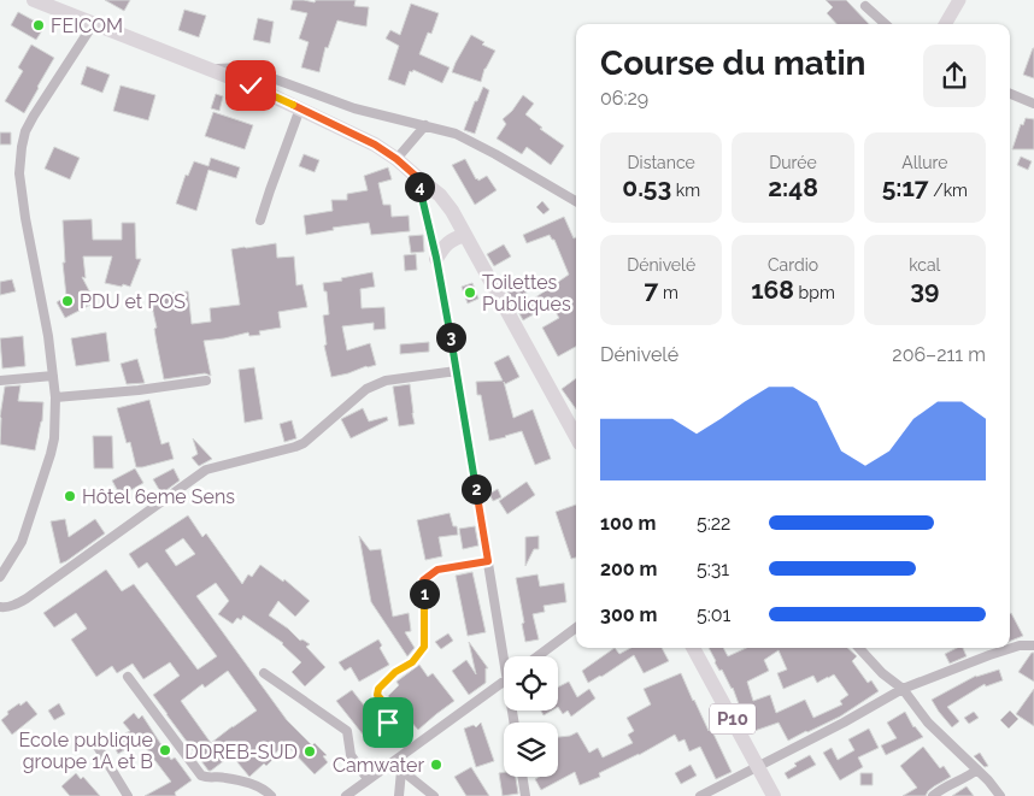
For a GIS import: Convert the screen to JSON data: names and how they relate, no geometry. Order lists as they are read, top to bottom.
{
  "streets": {
    "main road": ["P10"]
  },
  "places": [
    "FEICOM",
    "Toilettes Publiques",
    "PDU et POS",
    "Hôtel 6eme Sens",
    "Ecole publique groupe 1A et B",
    "DDREB-SUD",
    "Camwater"
  ],
  "page": {
    "heading": ["Course du matin", "06:29"],
    "stats": [
      ["Distance", "0.53 km"],
      ["Durée", "2:48"],
      ["Allure", "5:17 /km"],
      ["Dénivelé", "7 m"],
      ["Cardio", "168 bpm"],
      ["kcal", "39"]
    ],
    "pins": [
      "4",
      "3",
      "2",
      "1"
    ],
    "chart": ["Dénivelé", "206–211 m"],
    "list": [
      {
        "name": "100 m",
        "note": "5:22"
      },
      {
        "name": "200 m",
        "note": "5:31"
      },
      {
        "name": "300 m",
        "note": "5:01"
      }
    ]
  }
}
